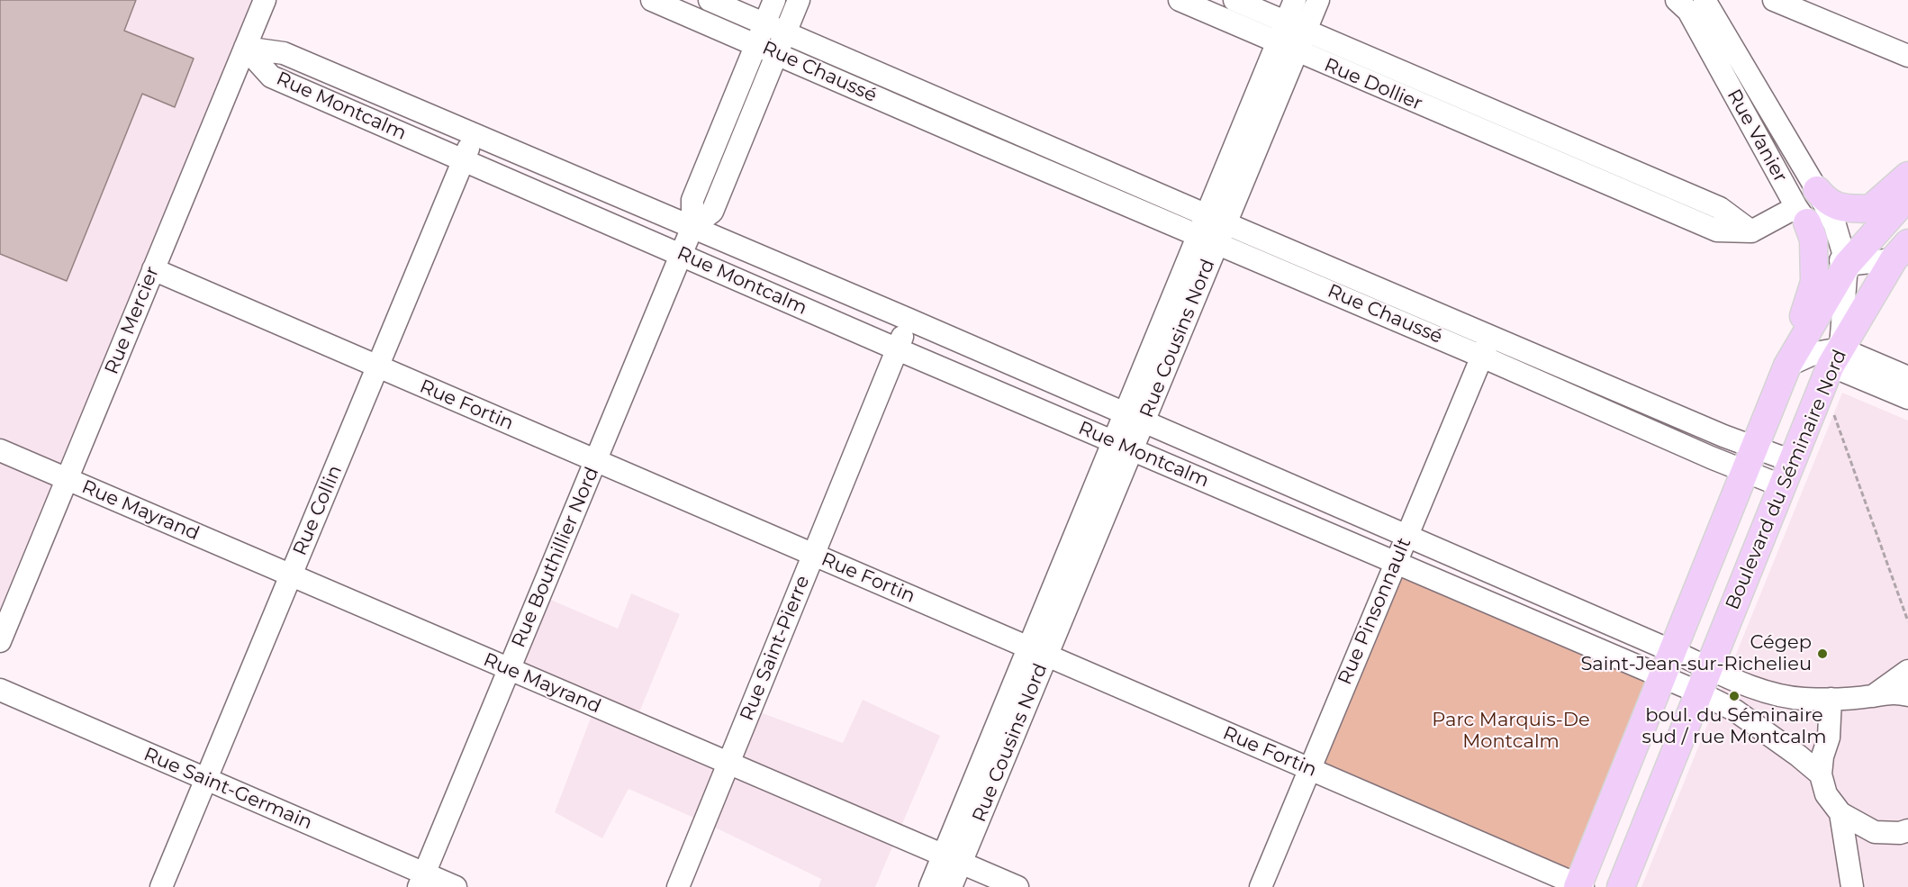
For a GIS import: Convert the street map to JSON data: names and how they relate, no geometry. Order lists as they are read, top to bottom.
{
  "streets": {
    "main road": ["Boulevard du Séminaire Nord"],
    "street": [
      "Rue Chaussé",
      "Rue Dollier",
      "Rue Montcalm",
      "Rue Vanier",
      "Rue Mercier",
      "Rue Cousins Nord",
      "Rue Fortin",
      "Rue Mayrand",
      "Rue Collin",
      "Rue Bouthillier Nord",
      "Rue Pinsonnault",
      "Rue Saint-Pierre",
      "Rue Saint-Germain"
    ]
  },
  "crossings": [
    ["Rue Chaussé", "Rue Cousins Nord"],
    ["Rue Chaussé", "Boulevard du Séminaire Nord"],
    ["Rue Chaussé", "Rue Bouthillier Nord"],
    ["Rue Chaussé", "Rue Pinsonnault"],
    ["Rue Dollier", "Rue Vanier"],
    ["Rue Dollier", "Rue Cousins Nord"],
    ["Rue Montcalm", "Rue Mercier"],
    ["Rue Montcalm", "Rue Cousins Nord"],
    ["Rue Montcalm", "Boulevard du Séminaire Nord"],
    ["Rue Montcalm", "Rue Collin"],
    ["Rue Montcalm", "Rue Bouthillier Nord"],
    ["Rue Montcalm", "Rue Pinsonnault"],
    ["Rue Montcalm", "Rue Saint-Pierre"],
    ["Rue Vanier", "Boulevard du Séminaire Nord"],
    ["Rue Mercier", "Rue Fortin"],
    ["Rue Mercier", "Rue Mayrand"],
    ["Rue Cousins Nord", "Rue Fortin"],
    ["Rue Cousins Nord", "Rue Mayrand"],
    ["Rue Fortin", "Boulevard du Séminaire Nord"],
    ["Rue Fortin", "Rue Collin"],
    ["Rue Fortin", "Rue Bouthillier Nord"],
    ["Rue Fortin", "Rue Pinsonnault"],
    ["Rue Fortin", "Rue Saint-Pierre"],
    ["Rue Mayrand", "Rue Collin"],
    ["Rue Mayrand", "Rue Bouthillier Nord"],
    ["Rue Mayrand", "Rue Saint-Pierre"],
    ["Rue Collin", "Rue Saint-Germain"],
    ["Rue Bouthillier Nord", "Rue Saint-Germain"]
  ],
  "parks": ["Parc Marquis-De Montcalm"],
  "places": ["Cégep Saint-Jean-sur-Richelieu", "boul. du Séminaire sud / rue Montcalm"]
}
